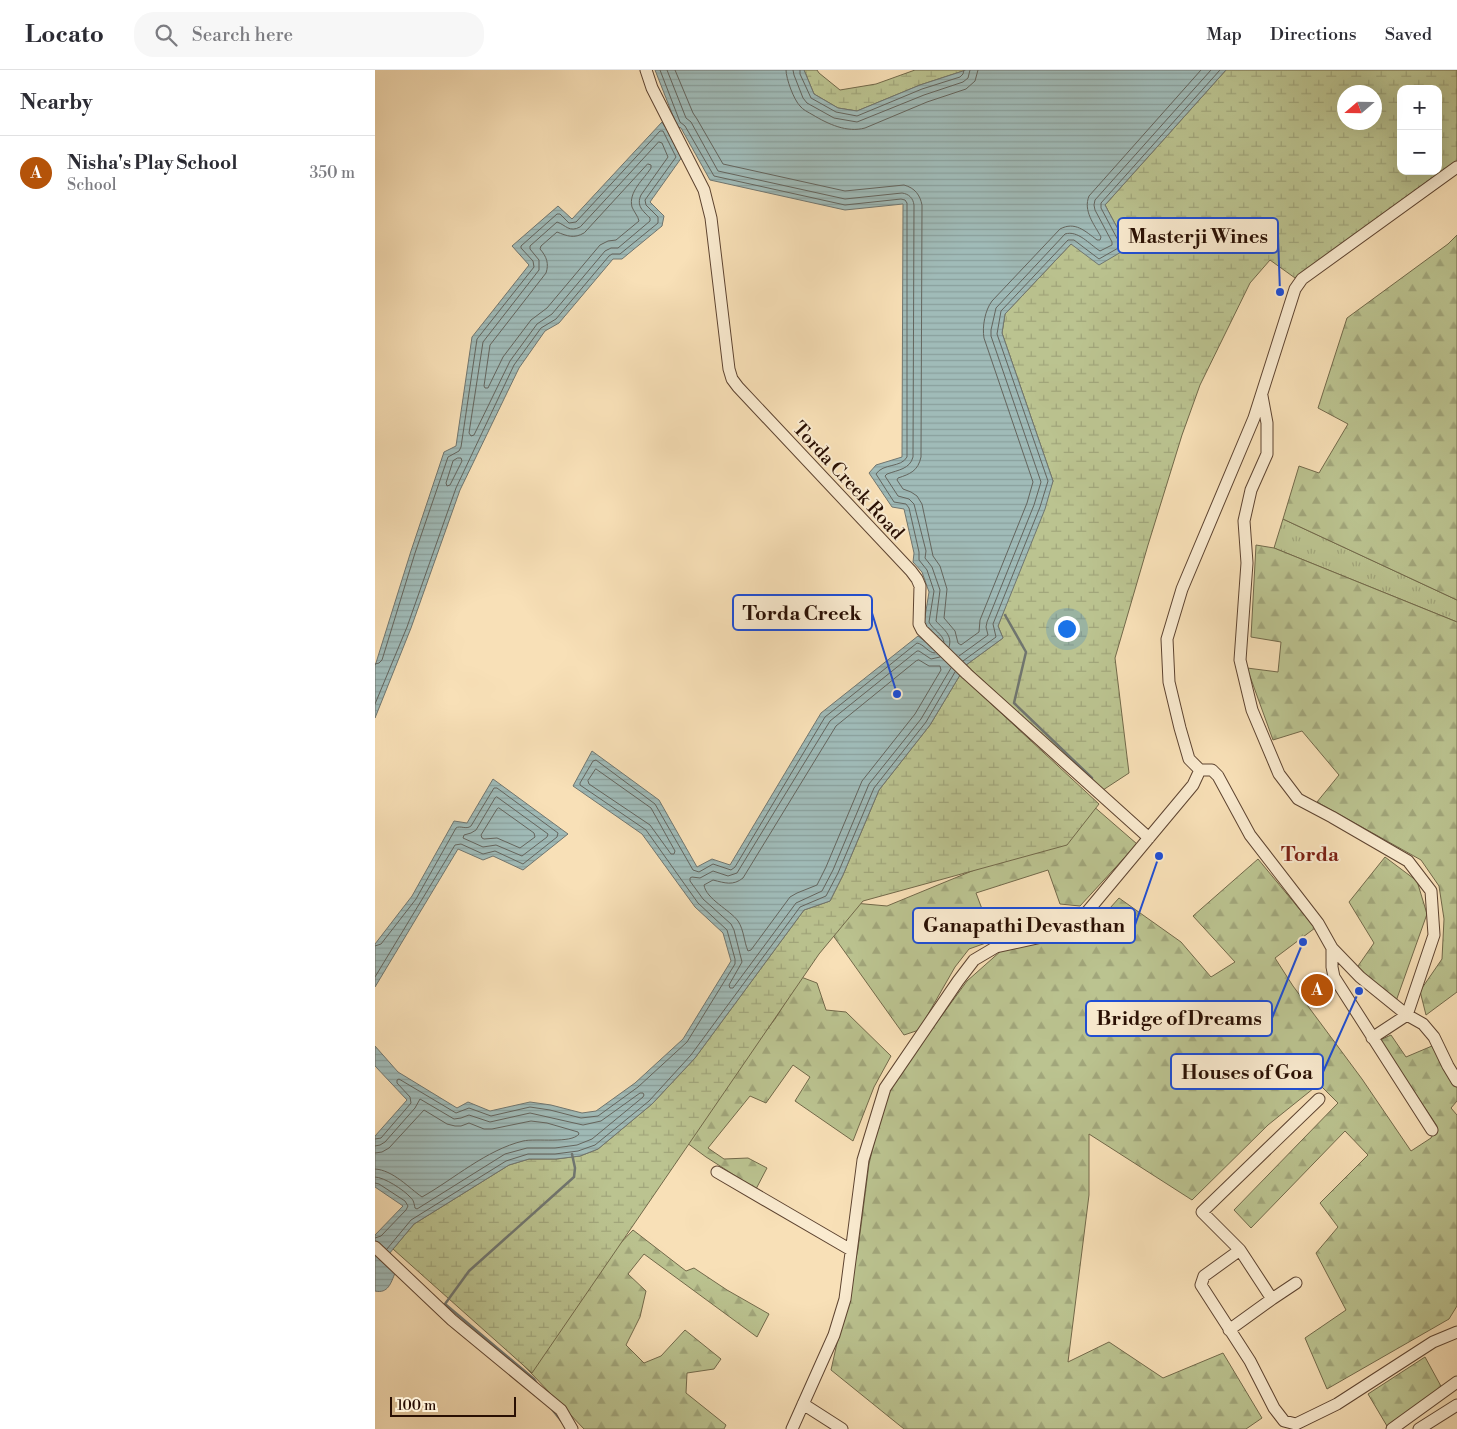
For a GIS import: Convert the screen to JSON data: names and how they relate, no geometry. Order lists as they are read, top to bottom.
{
  "streets": {
    "street": ["Torda Creek Road"]
  },
  "districts": ["Torda"],
  "places": [
    "Masterji Wines",
    "Torda Creek",
    "Ganapathi Devasthan",
    "Bridge of Dreams",
    "Houses of Goa"
  ],
  "scale_bar": "100 m",
  "north": "left",
  "page": {
    "header": "Locato",
    "search": "Search here",
    "nav": ["Map", "Directions", "Saved"],
    "heading": "Nearby",
    "map_buttons": ["+", "−"],
    "list": [
      {
        "mark": "A",
        "name": "Nisha's Play School",
        "note": "School",
        "value": "350 m"
      }
    ],
    "pins": "A",
    "scale": "100 m"
  }
}
